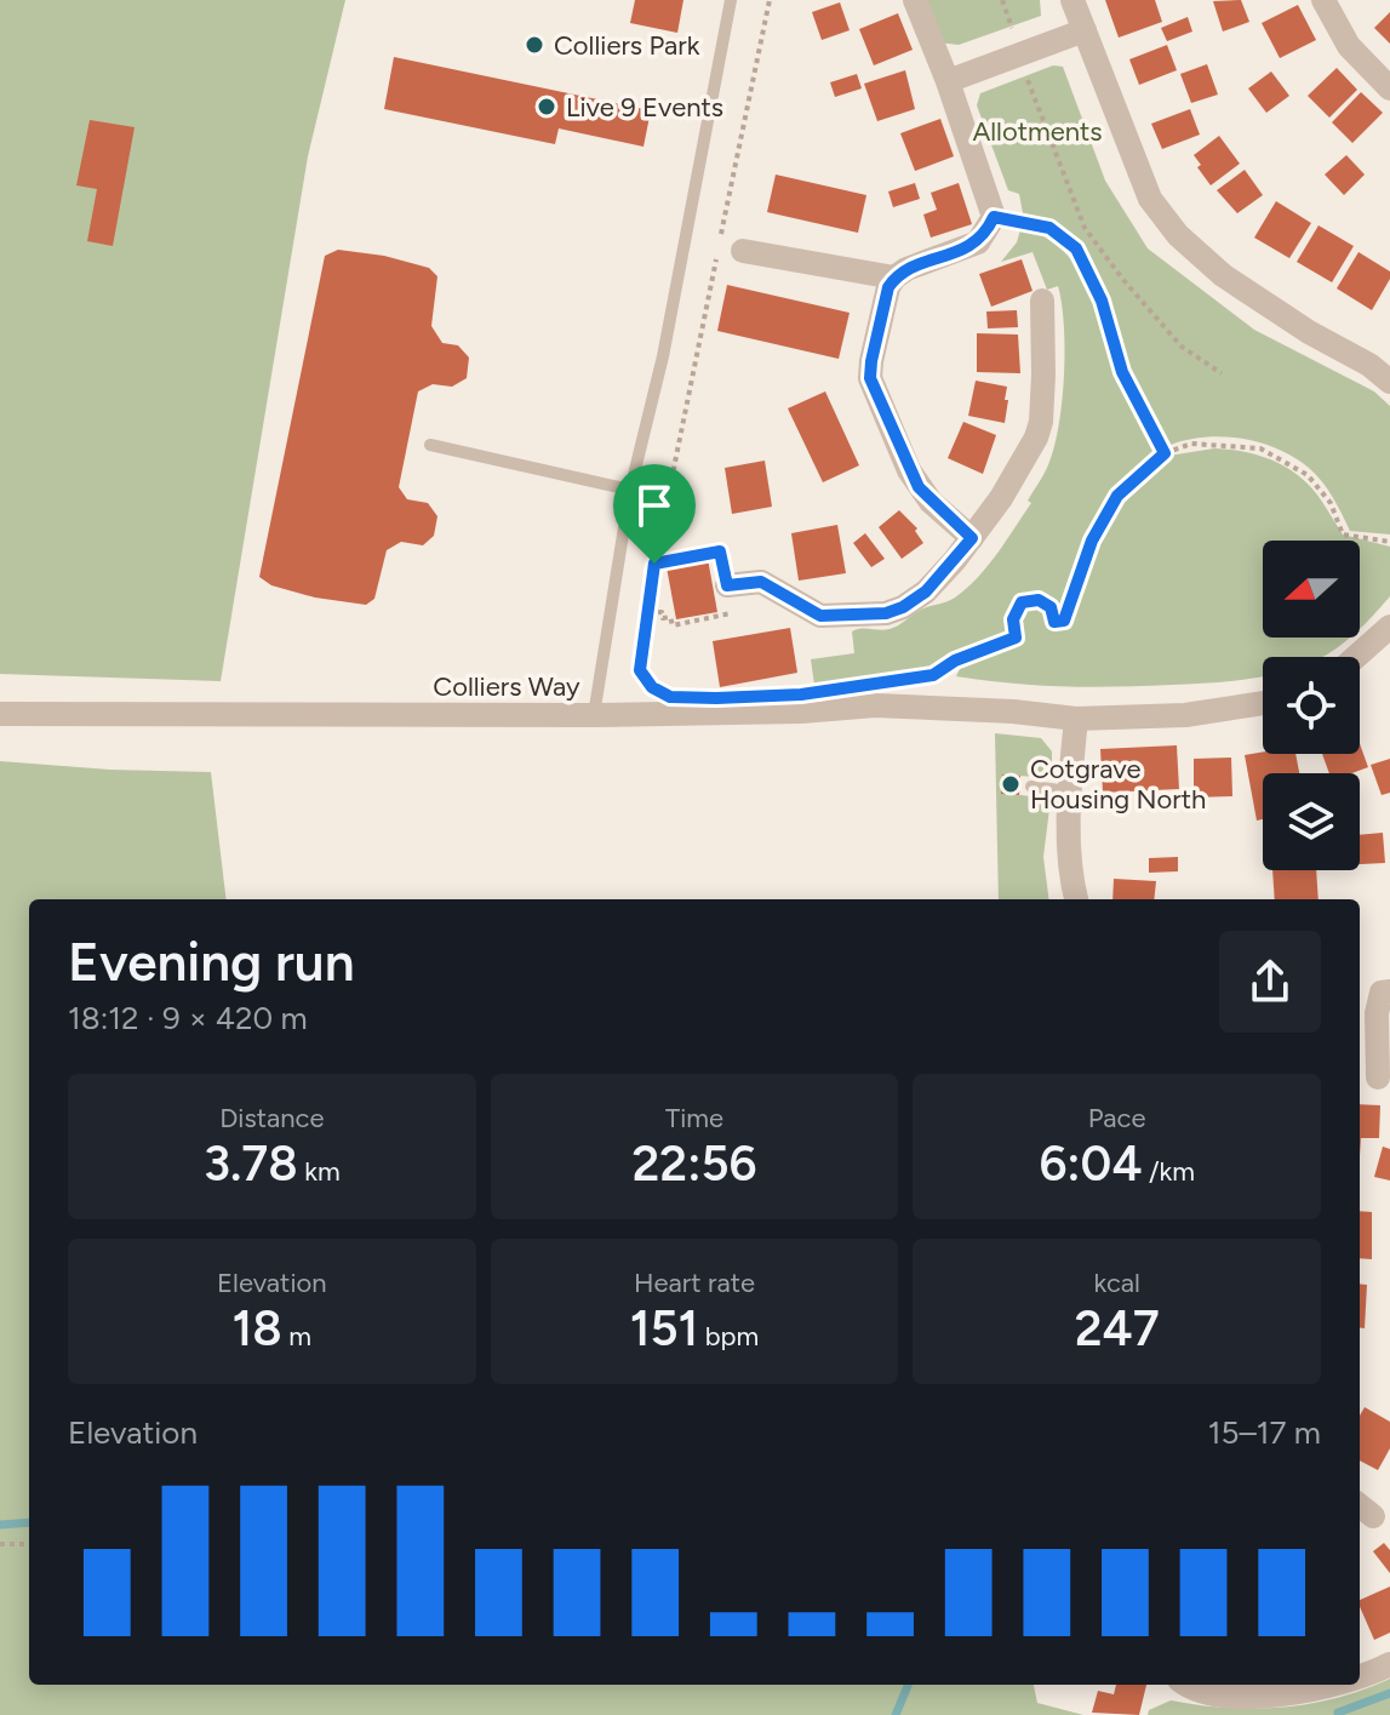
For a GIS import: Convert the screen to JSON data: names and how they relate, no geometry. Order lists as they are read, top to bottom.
{
  "streets": {
    "street": ["Colliers Way"]
  },
  "parks": ["Allotments"],
  "places": ["Colliers Park", "Live 9 Events", "Cotgrave Housing North"],
  "north": "left",
  "page": {
    "heading": ["Evening run", "18:12 · 9 × 420 m"],
    "stats": [
      ["Distance", "3.78 km"],
      ["Time", "22:56"],
      ["Pace", "6:04 /km"],
      ["Elevation", "18 m"],
      ["Heart rate", "151 bpm"],
      ["kcal", "247"]
    ],
    "chart": ["Elevation", "15–17 m"]
  }
}
